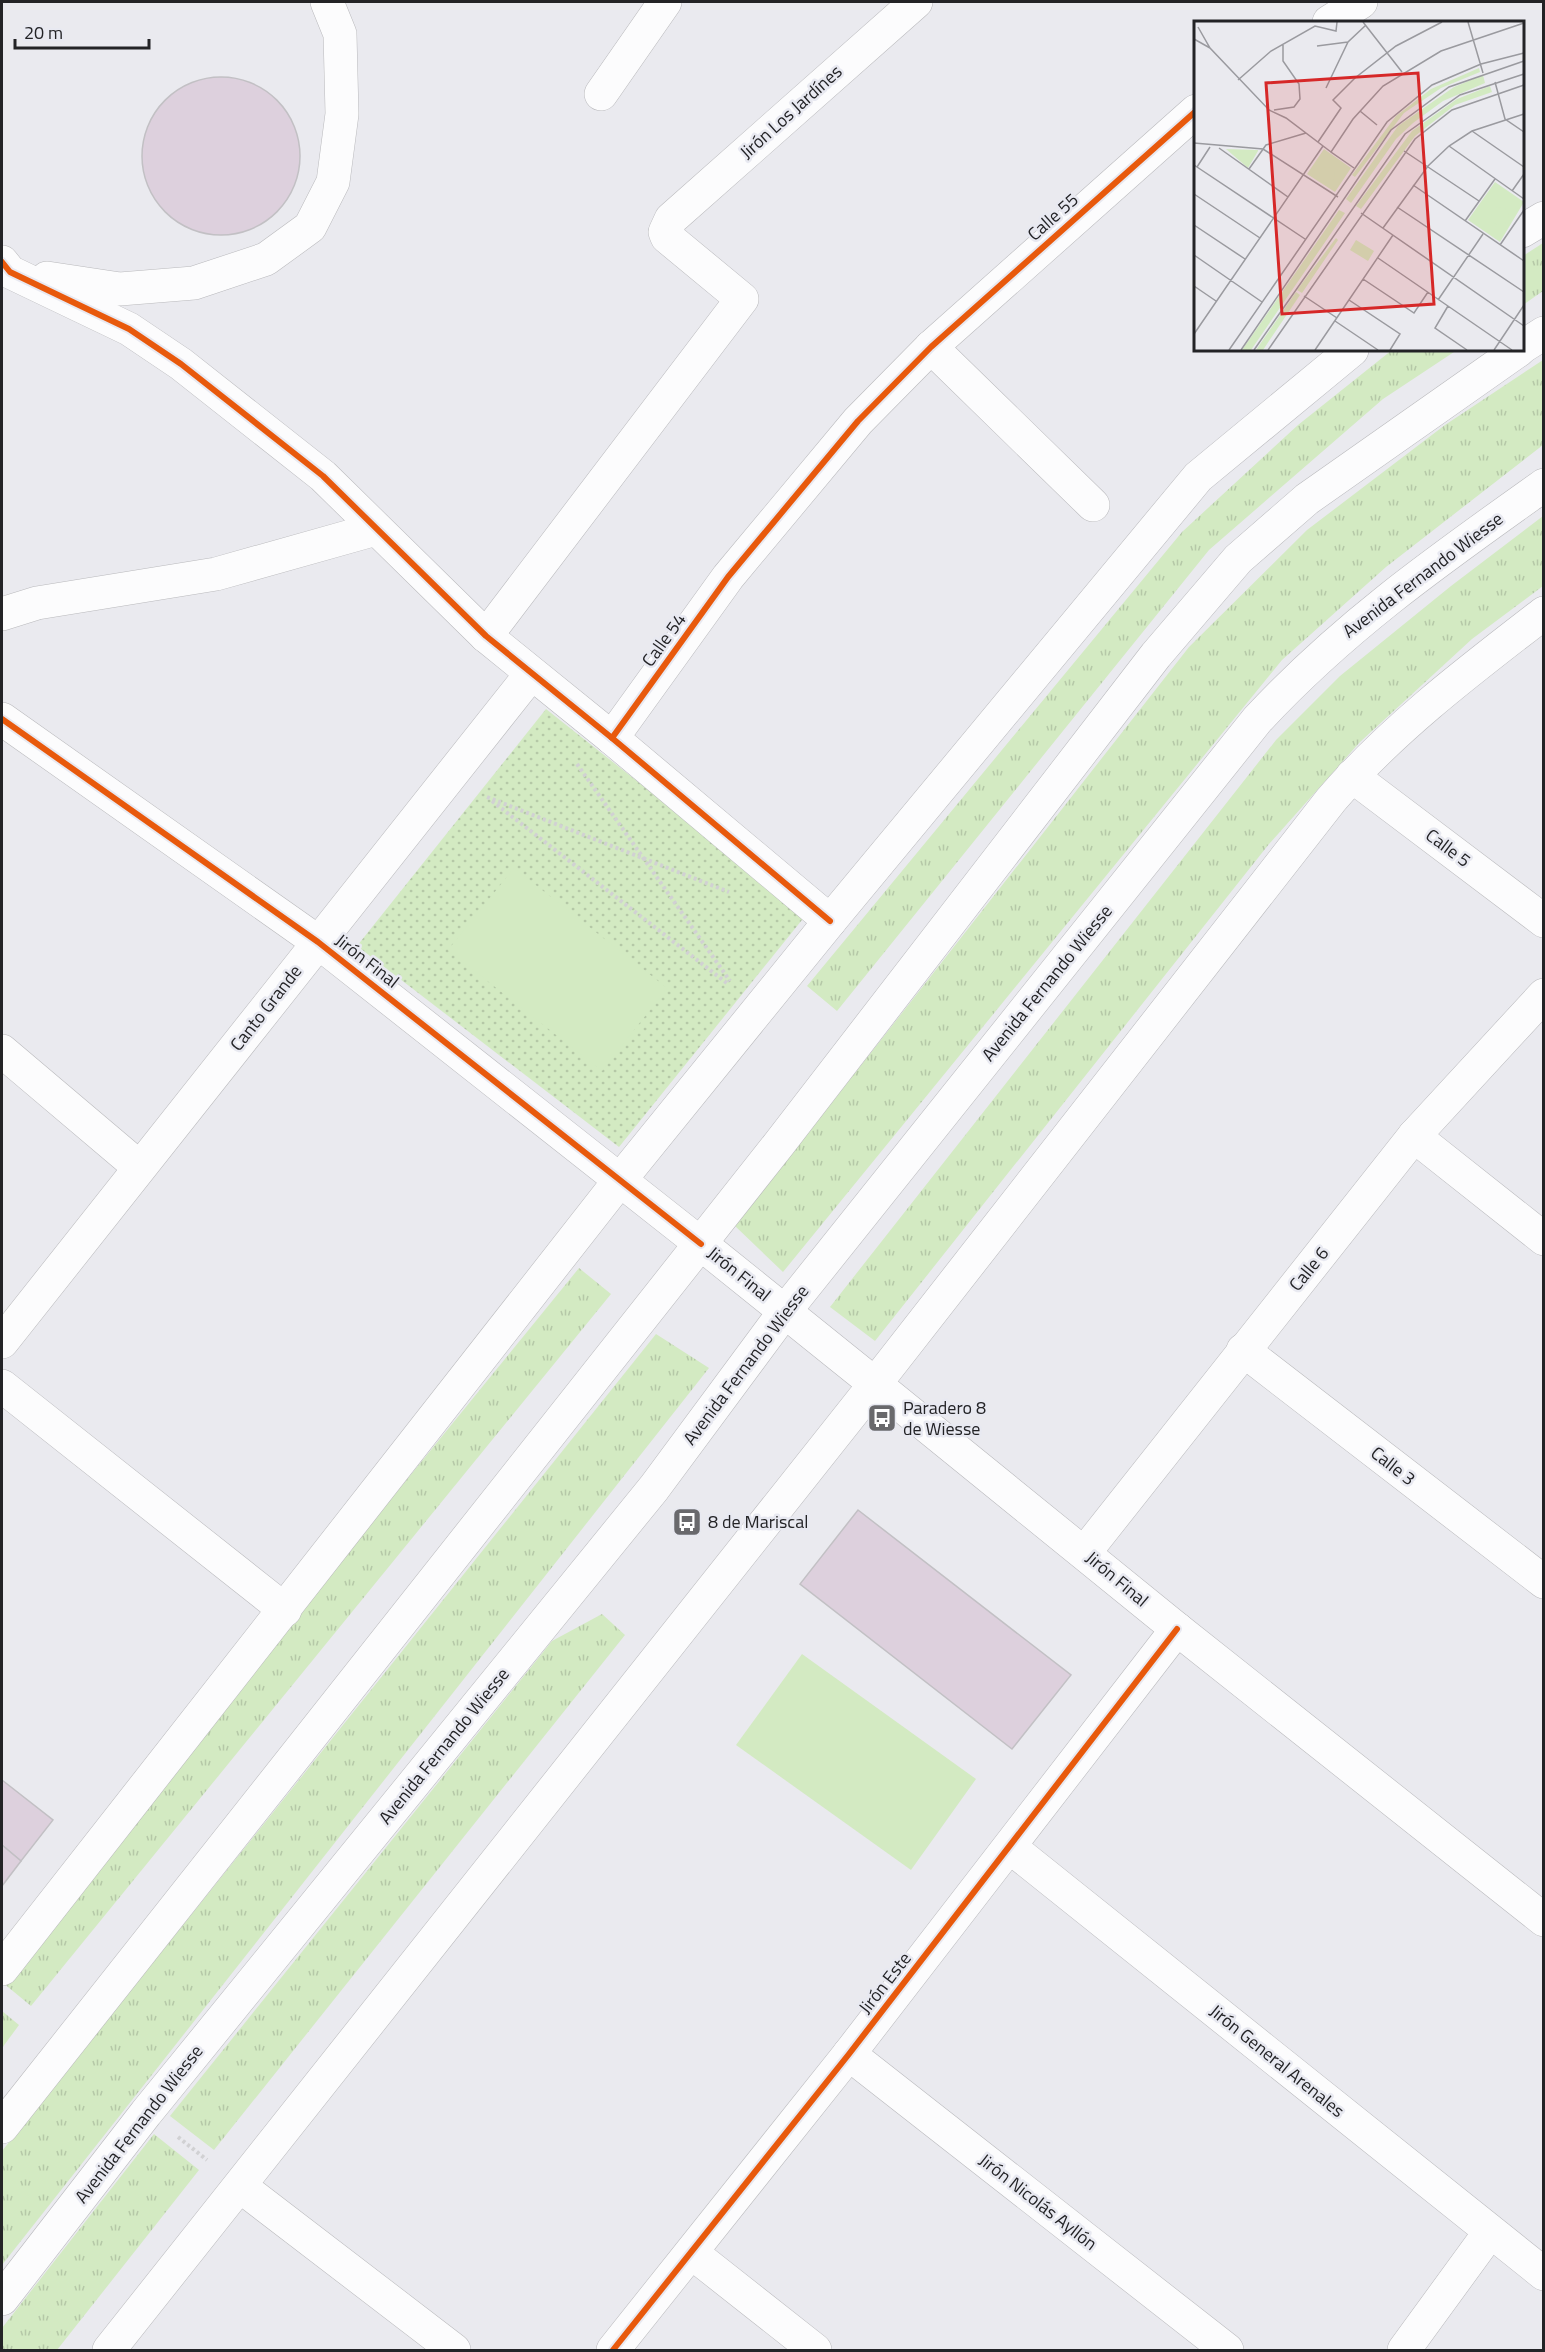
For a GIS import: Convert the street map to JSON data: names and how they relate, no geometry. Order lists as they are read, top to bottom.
{
  "streets": {
    "street": [
      "Jirón Los Jardínes",
      "Calle 55",
      "Avenida Fernando Wiesse",
      "Calle 54",
      "Calle 5",
      "Jirón Final",
      "Canto Grande",
      "Calle 6",
      "Calle 3",
      "Jirón Este",
      "Jirón General Arenales",
      "Jirón Nicolás Ayllón"
    ]
  },
  "crossings": [
    ["Calle 55", "Calle 54"],
    ["Avenida Fernando Wiesse", "Jirón Final"],
    ["Jirón Final", "Canto Grande"],
    ["Jirón Final", "Calle 6"],
    ["Jirón Final", "Jirón Este"],
    ["Calle 6", "Calle 3"],
    ["Jirón Este", "Jirón General Arenales"],
    ["Jirón Este", "Jirón Nicolás Ayllón"]
  ],
  "places": {
    "bus stop": ["Paradero 8 de Wiesse", "8 de Mariscal"]
  },
  "scale_bar": "20 m"
}
